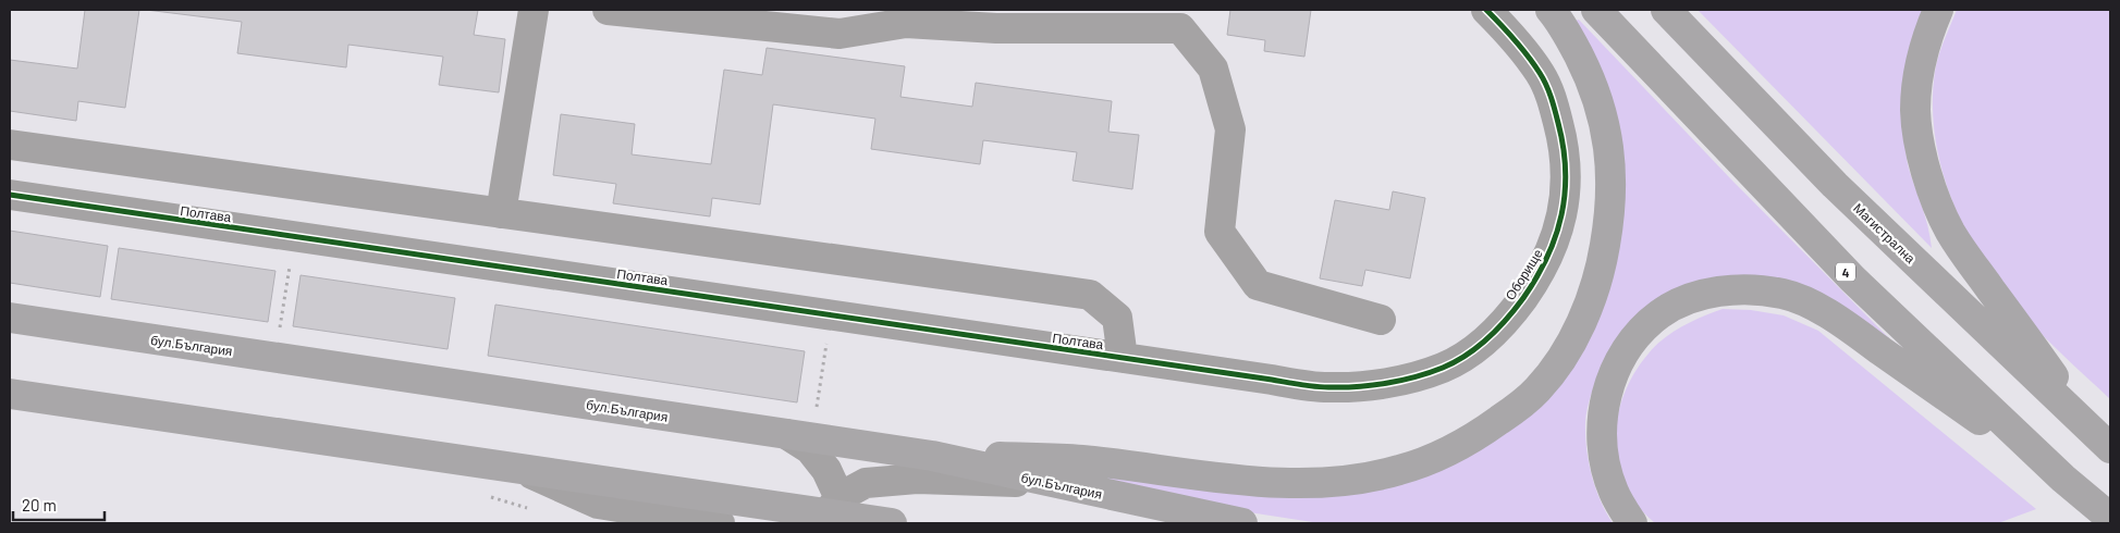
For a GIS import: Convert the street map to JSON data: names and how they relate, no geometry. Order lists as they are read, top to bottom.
{
  "streets": {
    "main road": ["Магистрална", "4", "бул.България"],
    "street": ["Полтава", "Оборище"]
  },
  "crossings": [
    ["Полтава", "Оборище"]
  ],
  "scale_bar": "20 m"
}
